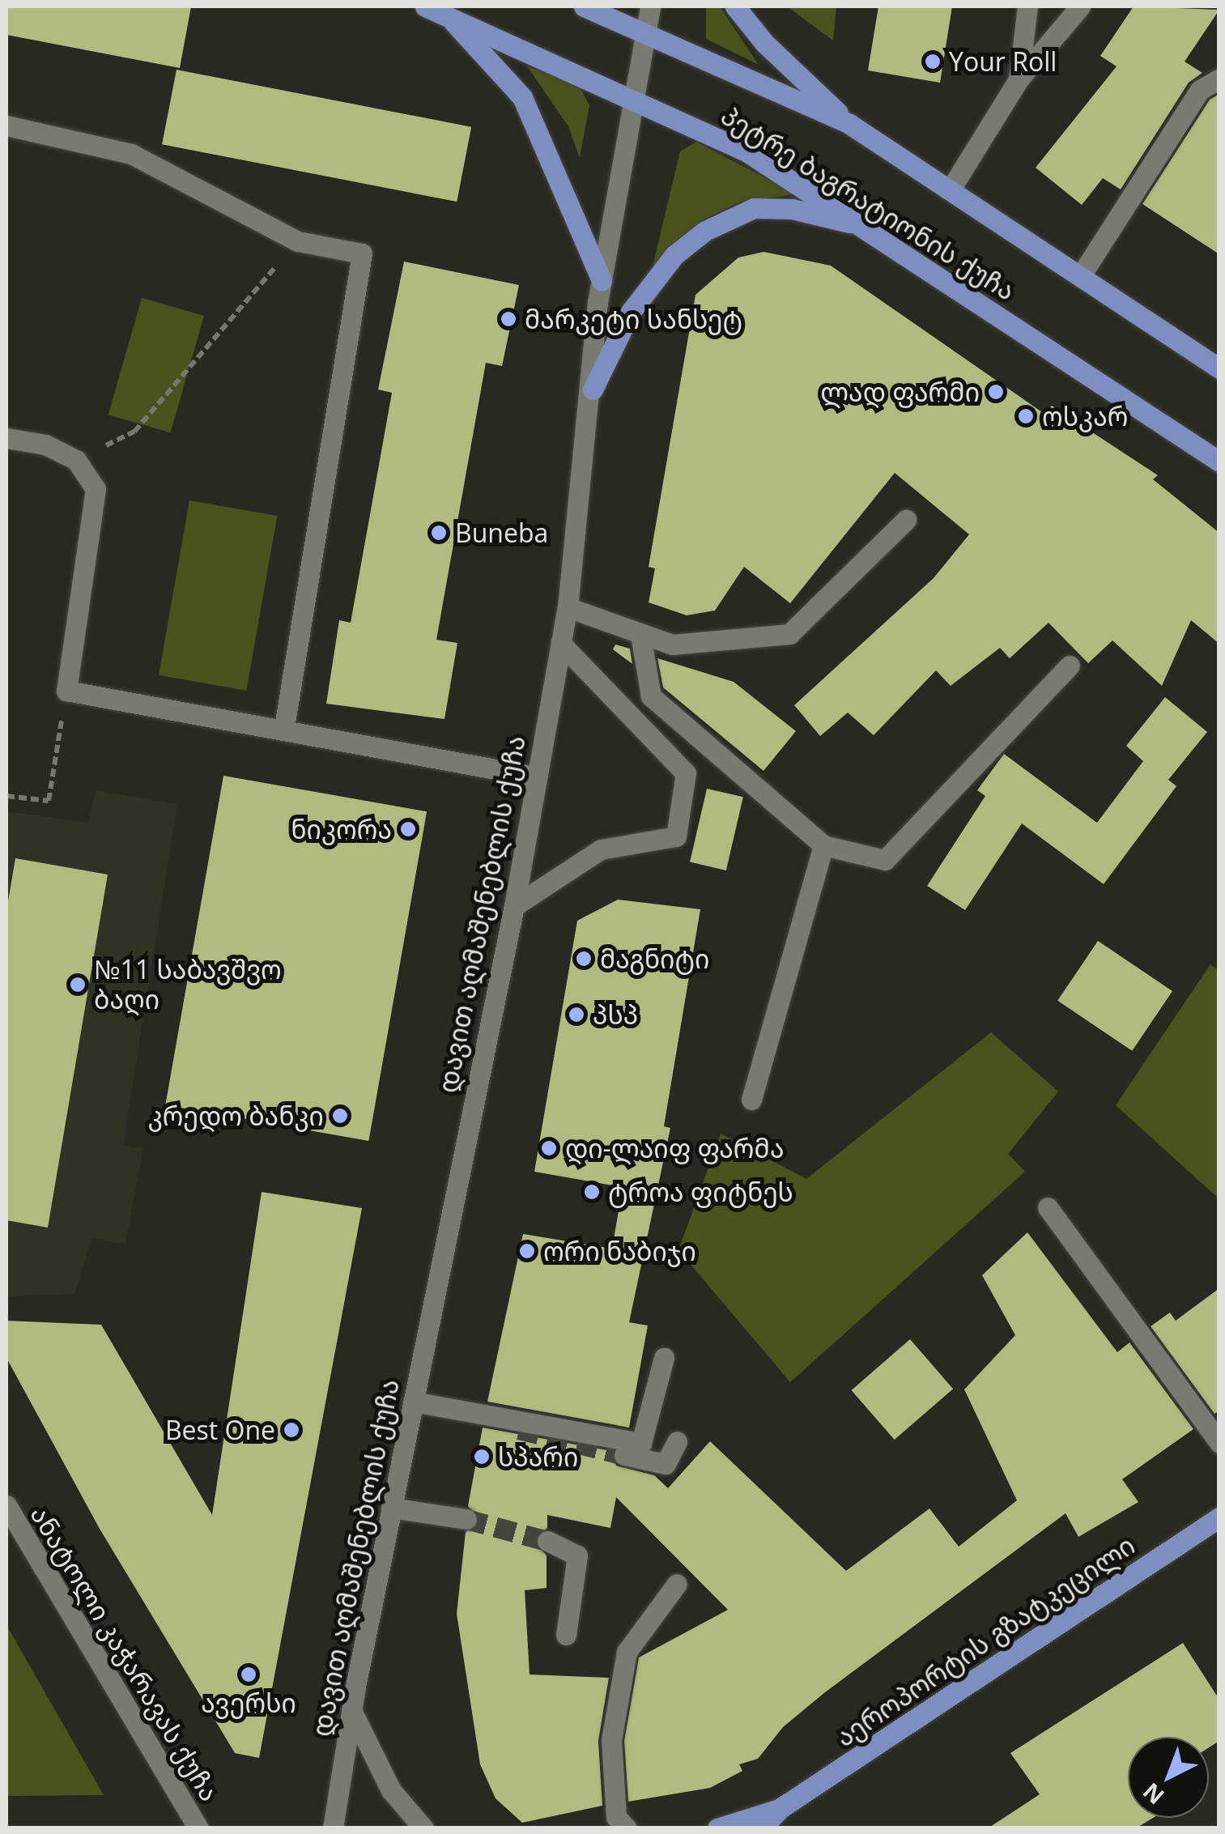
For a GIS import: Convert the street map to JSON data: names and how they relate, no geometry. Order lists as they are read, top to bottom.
{
  "streets": {
    "main road": ["პეტრე ბაგრატიონის ქუჩა", "აეროპორტის გზატკეცილი"],
    "street": ["დავით აღმაშენებლის ქუჩა", "ანატოლი კაჭარავას ქუჩა"]
  },
  "crossings": [
    ["პეტრე ბაგრატიონის ქუჩა", "დავით აღმაშენებლის ქუჩა"]
  ],
  "places": [
    "Your Roll",
    "მარკეტი სანსეტ",
    "ლად ფარმი",
    "ოსკარ",
    "Buneba",
    "ნიკორა",
    "მაგნიტი",
    "№11 საბავშვო ბაღი",
    "პსპ",
    "კრედო ბანკი",
    "დი-ლაიფ ფარმა",
    "ტროა ფიტნეს",
    "ორი ნაბიჯი",
    "Best One",
    "სპარი",
    "ავერსი"
  ],
  "north": "bottom left"
}
